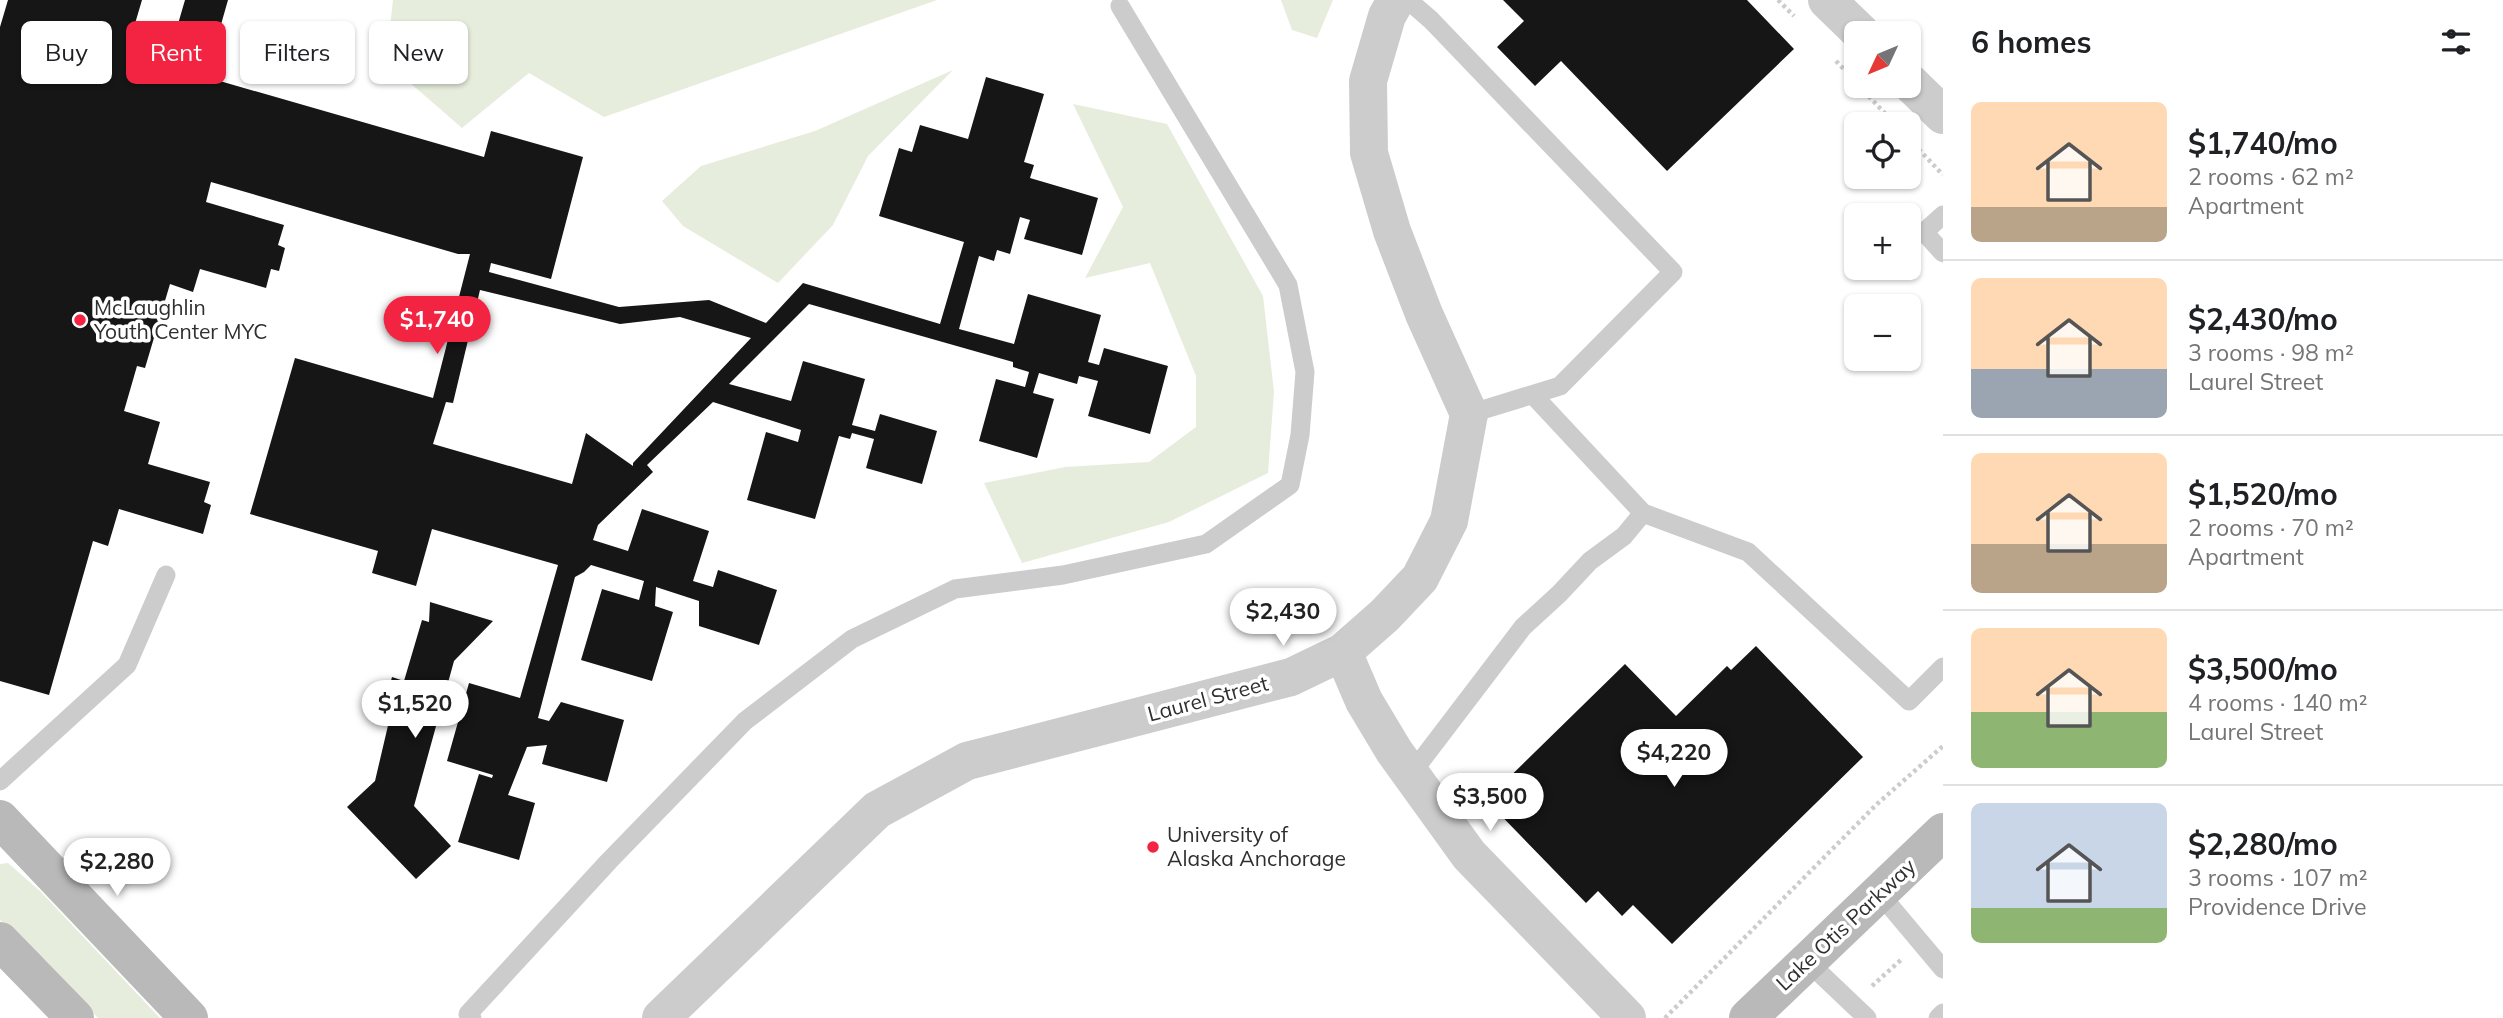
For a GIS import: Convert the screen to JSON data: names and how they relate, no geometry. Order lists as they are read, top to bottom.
{
  "streets": {
    "main road": ["Lake Otis Parkway"],
    "street": ["Laurel Street"]
  },
  "places": ["McLaughlin Youth Center MYC", "University of Alaska Anchorage"],
  "north": "bottom left",
  "page": {
    "heading": "6 homes",
    "map_buttons": ["+", "−"],
    "chip": [
      "Buy",
      "Rent",
      "Filters",
      "New"
    ],
    "list": [
      {
        "name": "$1,740/mo",
        "note": "2 rooms · 62 m² · Apartment"
      },
      {
        "name": "$2,430/mo",
        "note": "3 rooms · 98 m² · Laurel Street"
      },
      {
        "name": "$1,520/mo",
        "note": "2 rooms · 70 m² · Apartment"
      },
      {
        "name": "$3,500/mo",
        "note": "4 rooms · 140 m² · Laurel Street"
      },
      {
        "name": "$2,280/mo",
        "note": "3 rooms · 107 m² · Providence Drive"
      }
    ],
    "price": [
      "$1,740",
      "$2,430",
      "$1,520",
      "$4,220",
      "$3,500",
      "$2,280"
    ]
  }
}
